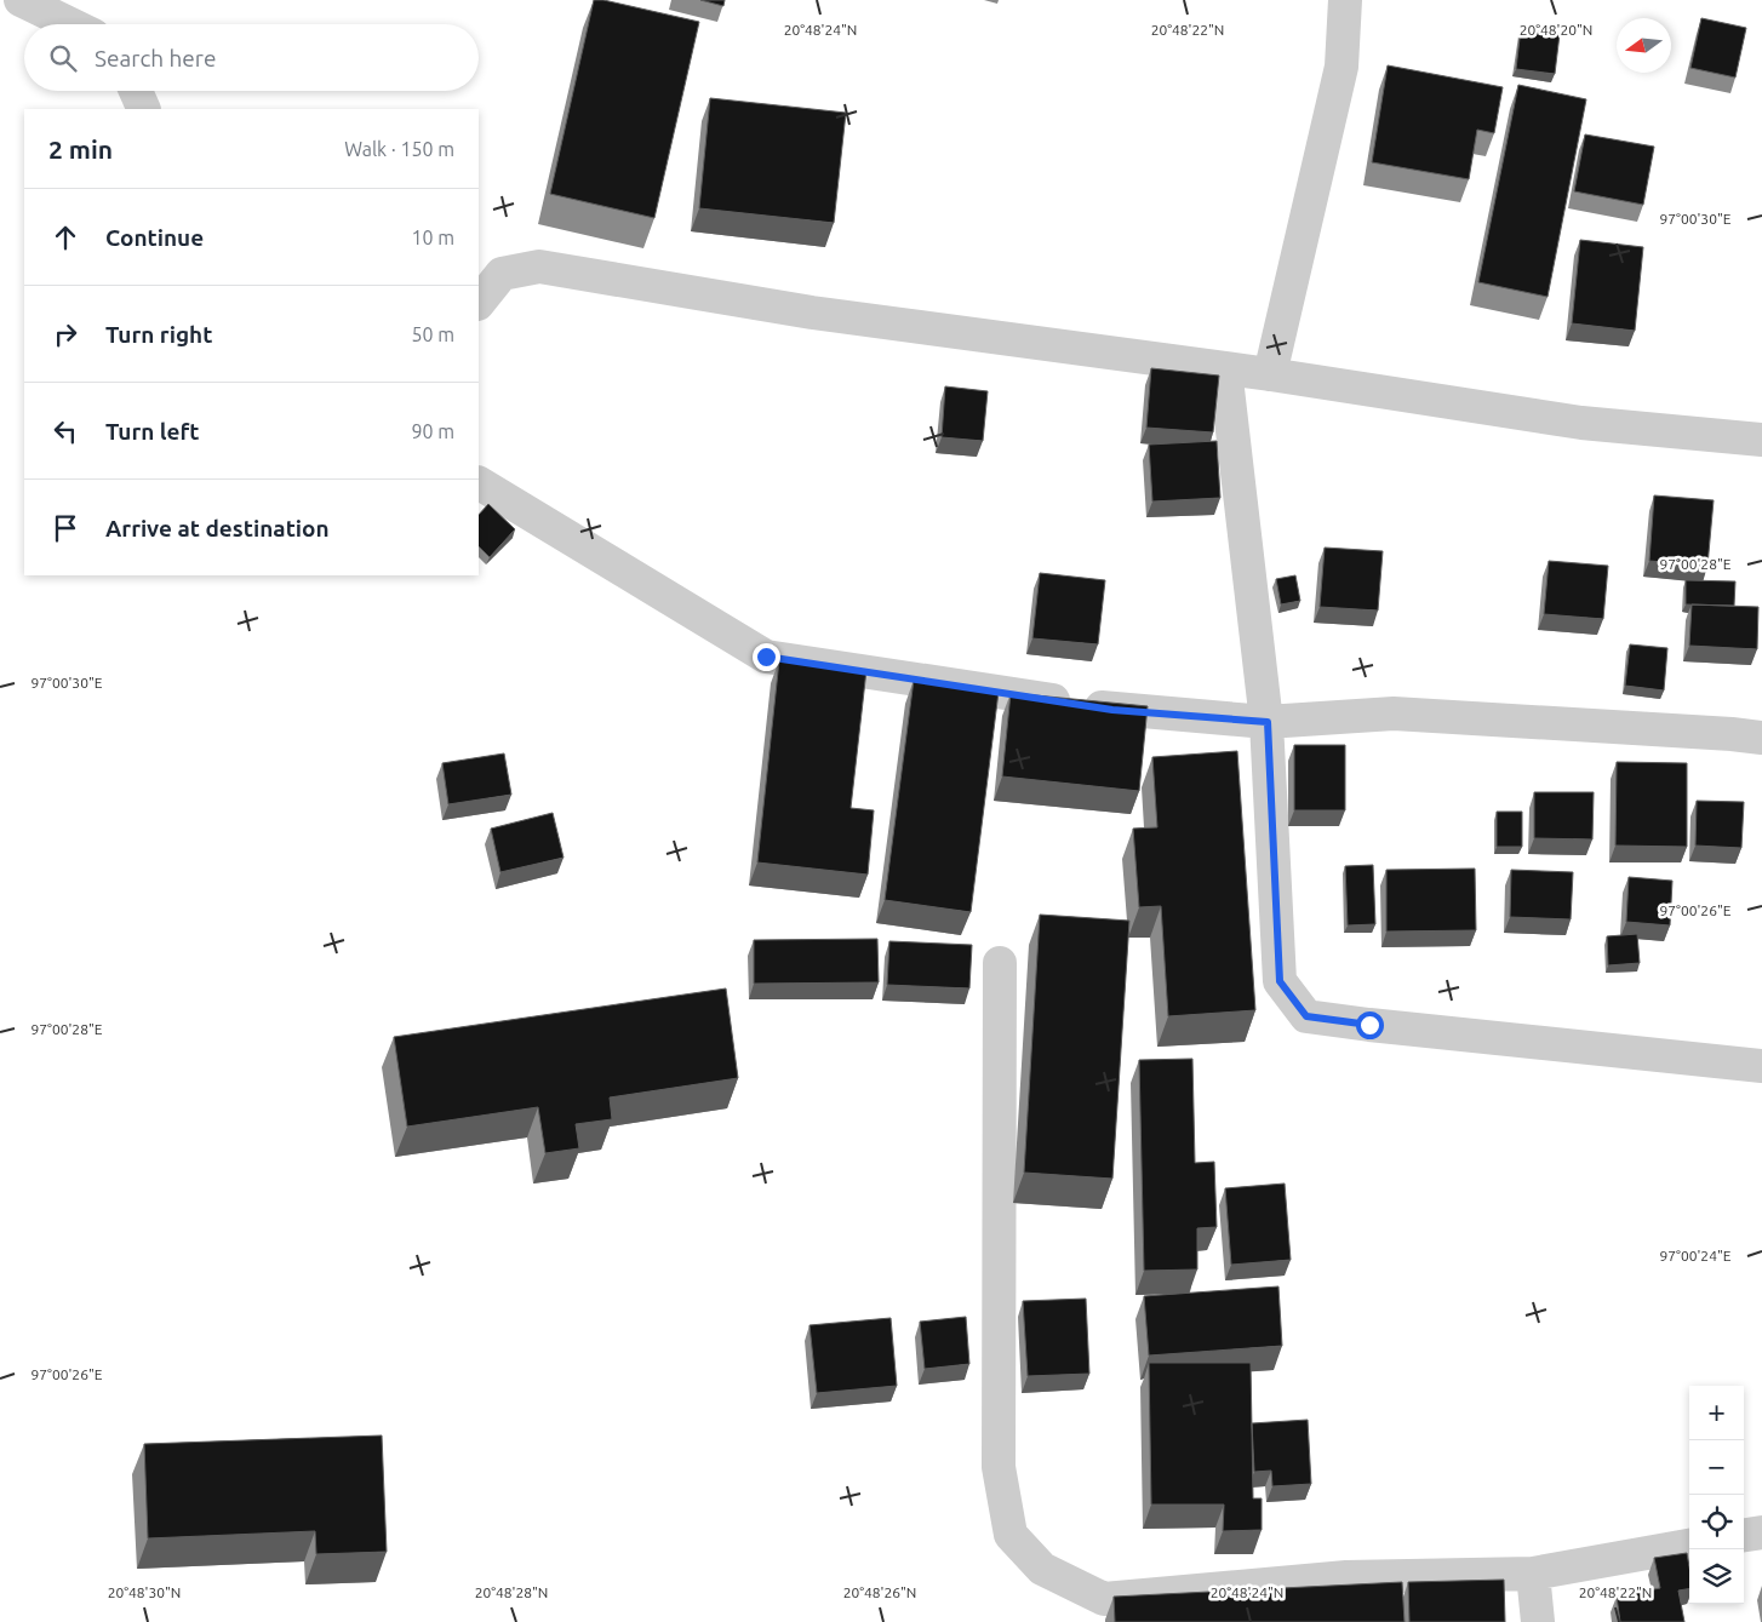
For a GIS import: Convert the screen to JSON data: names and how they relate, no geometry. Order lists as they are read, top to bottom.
{
  "north": "left",
  "page": {
    "search": "Search here",
    "heading": ["2 min", "Walk · 150 m"],
    "list": [
      ["Continue", "10 m"],
      ["Turn right", "50 m"],
      ["Turn left", "90 m"],
      "Arrive at destination"
    ],
    "map_buttons": ["+", "−"]
  },
  "coordinates": [
    "20°48'24\"N",
    "20°48'22\"N",
    "20°48'20\"N",
    "97°00'30\"E",
    "97°00'28\"E",
    "97°00'26\"E",
    "97°00'24\"E",
    "20°48'30\"N",
    "20°48'28\"N",
    "20°48'26\"N"
  ]
}
